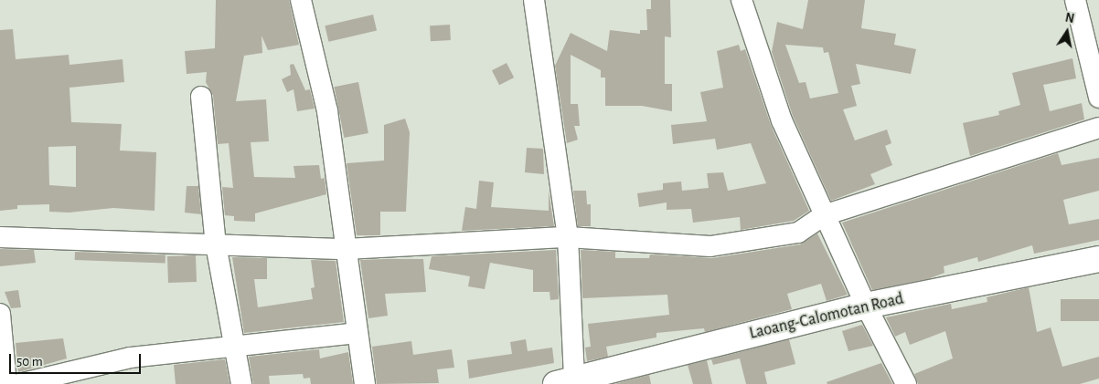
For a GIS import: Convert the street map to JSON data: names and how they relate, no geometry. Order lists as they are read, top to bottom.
{
  "streets": {
    "main road": ["Laoang-Calomotan Road"]
  },
  "scale_bar": "50 m",
  "north": "top"
}
